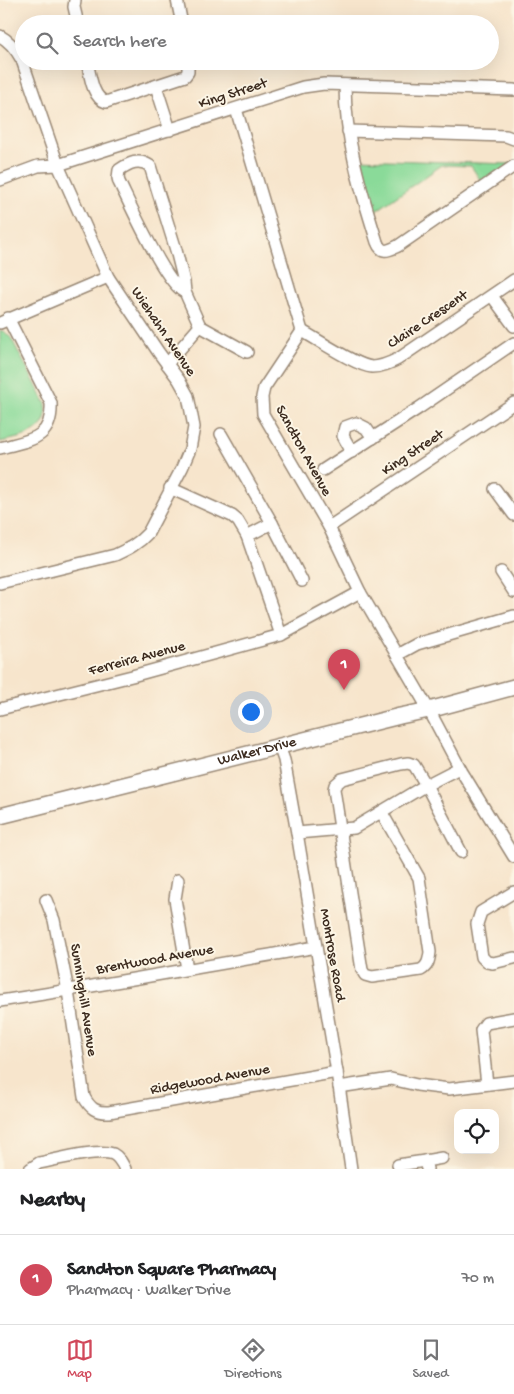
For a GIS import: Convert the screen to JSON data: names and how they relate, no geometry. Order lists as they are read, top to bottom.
{
  "streets": {
    "street": [
      "King Street",
      "Claire Crescent",
      "Wiehahn Avenue",
      "Sandton Avenue",
      "Ferreira Avenue",
      "Walker Drive",
      "Montrose Road",
      "Brentwood Avenue",
      "Sunninghill Avenue",
      "Ridgewood Avenue"
    ]
  },
  "crossings": [
    ["King Street", "Wiehahn Avenue"],
    ["King Street", "Sandton Avenue"],
    ["Claire Crescent", "Sandton Avenue"],
    ["Sandton Avenue", "Ferreira Avenue"],
    ["Sandton Avenue", "Walker Drive"],
    ["Walker Drive", "Montrose Road"],
    ["Montrose Road", "Brentwood Avenue"],
    ["Montrose Road", "Ridgewood Avenue"],
    ["Brentwood Avenue", "Sunninghill Avenue"],
    ["Sunninghill Avenue", "Ridgewood Avenue"]
  ],
  "page": {
    "search": "Search here",
    "pins": "1",
    "heading": "Nearby",
    "list": [
      {
        "mark": "1",
        "name": "Sandton Square Pharmacy",
        "note": "Pharmacy · Walker Drive",
        "value": "70 m"
      }
    ],
    "nav": ["Map", "Directions", "Saved"]
  }
}
